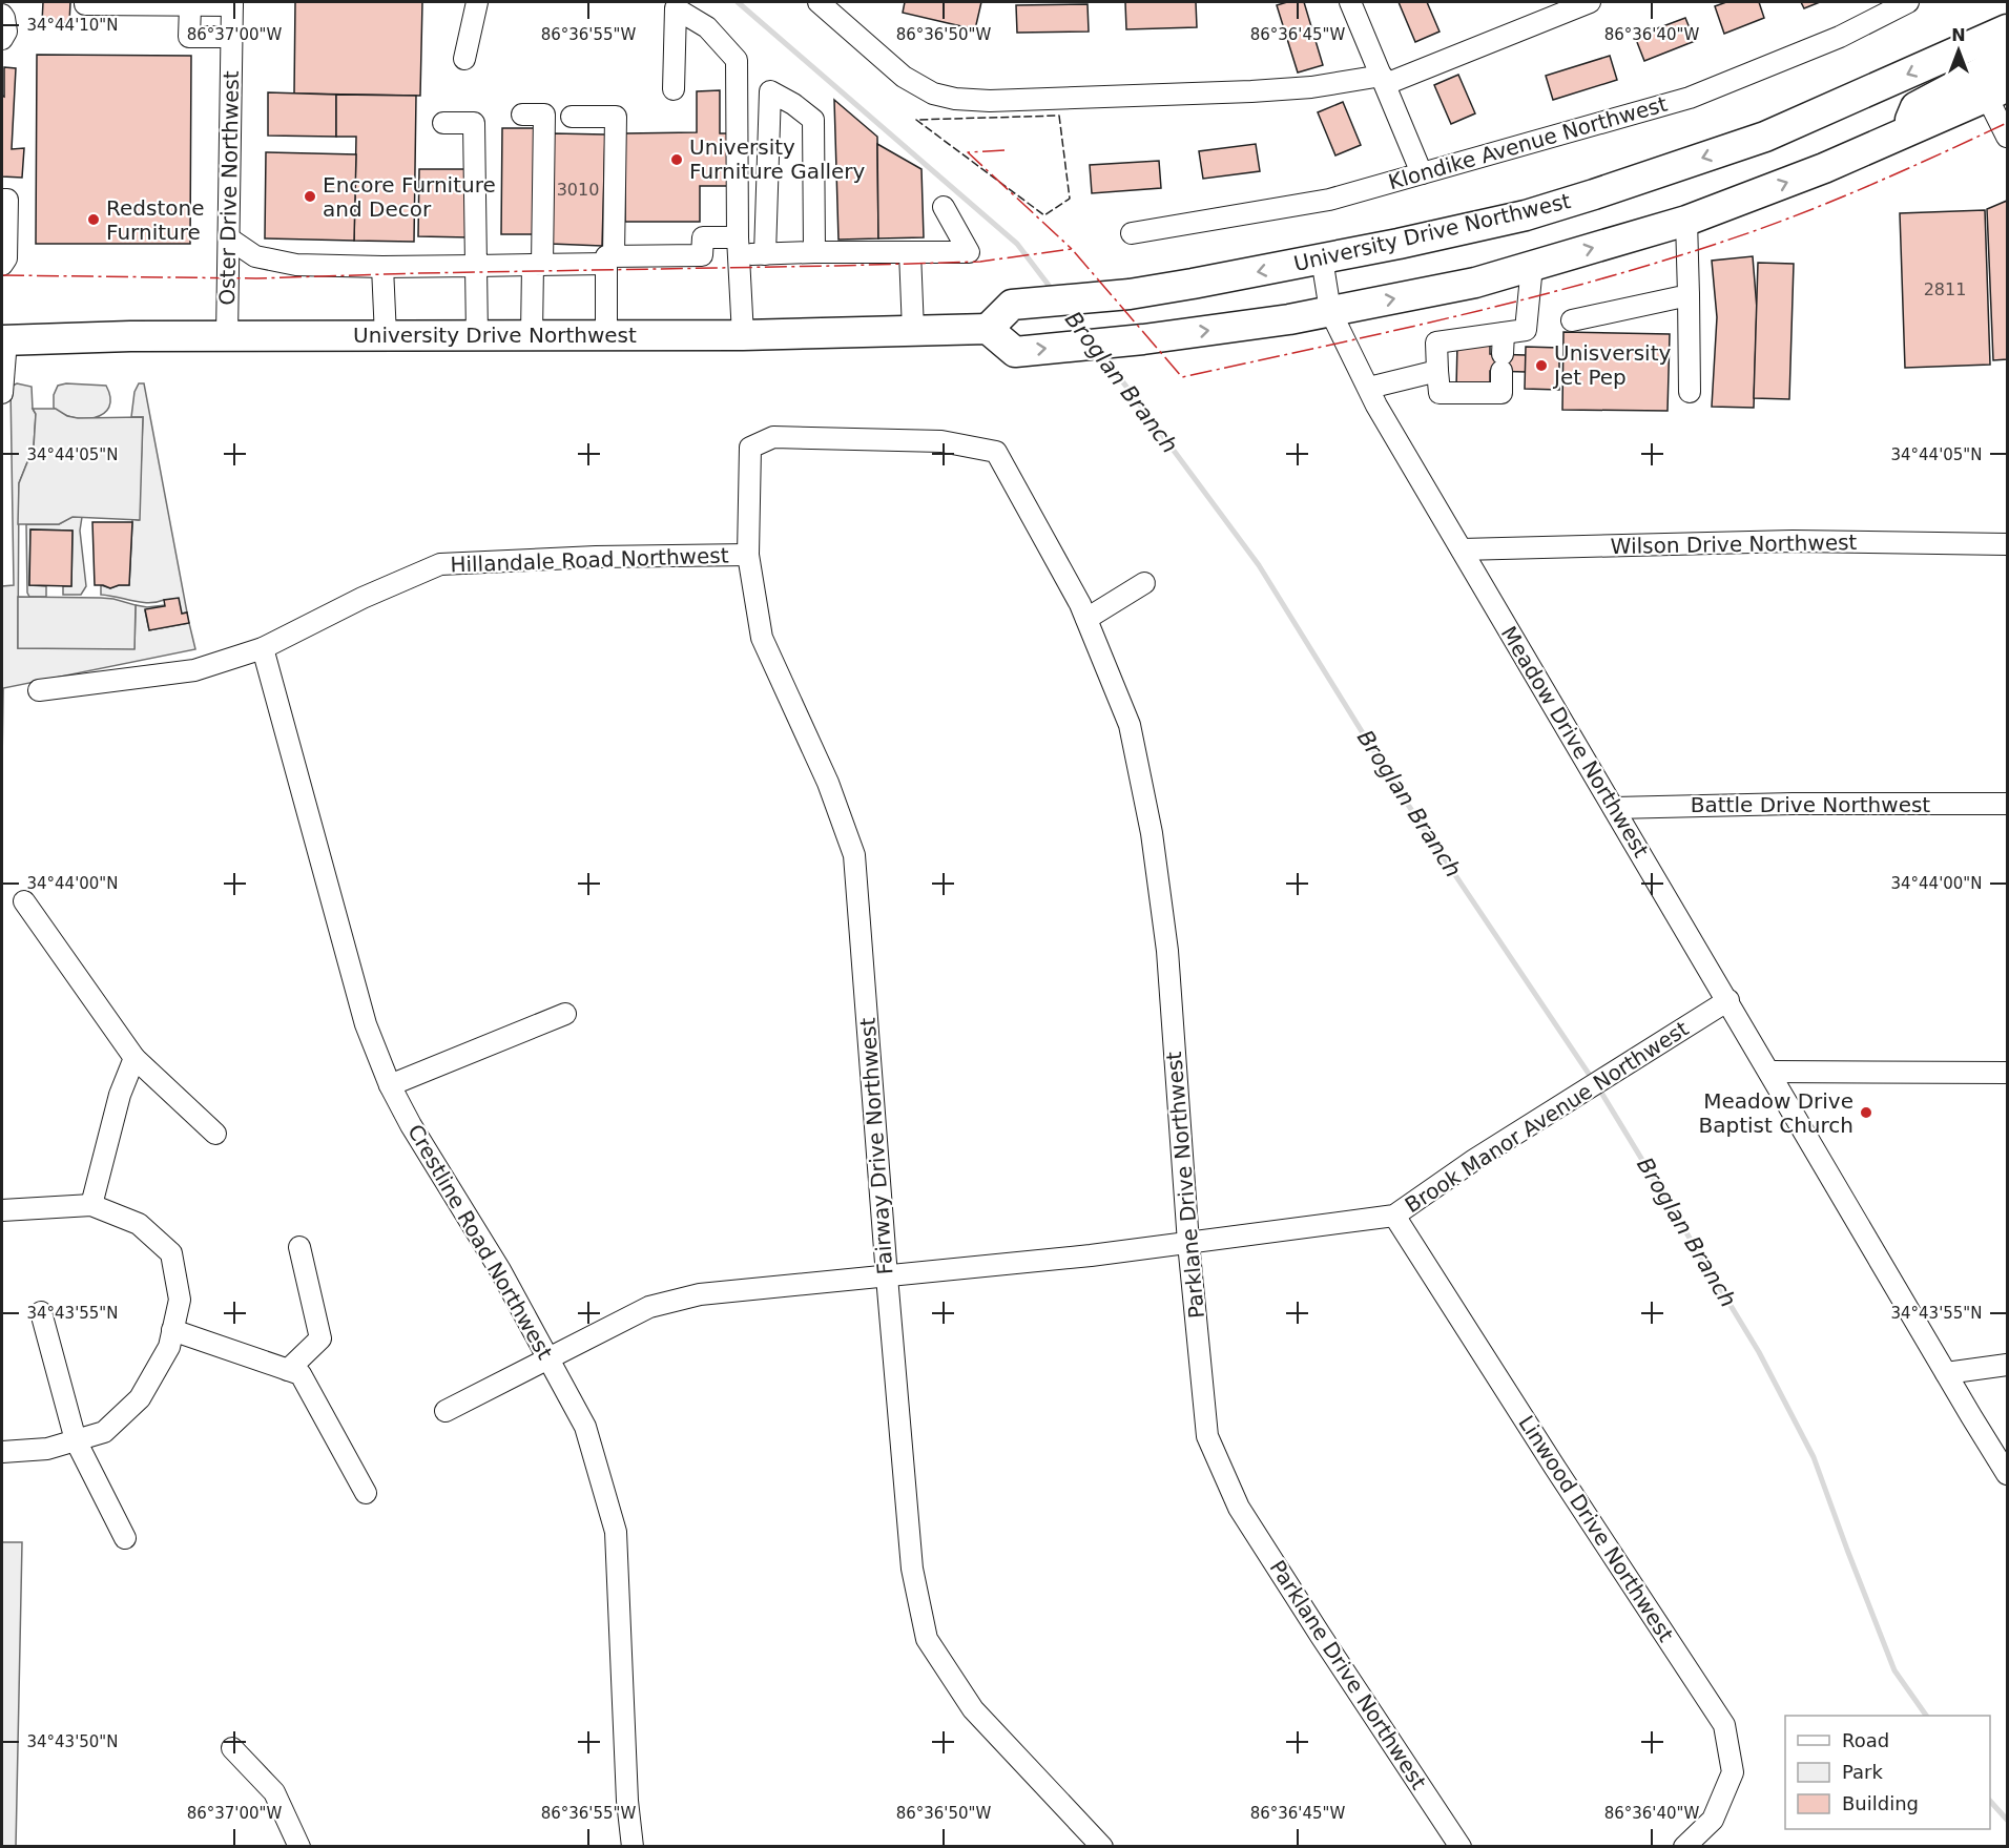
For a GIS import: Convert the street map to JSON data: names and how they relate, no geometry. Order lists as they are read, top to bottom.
{
  "streets": {
    "highway": ["University Drive Northwest"],
    "street": [
      "Klondike Avenue Northwest",
      "Oster Drive Northwest",
      "Wilson Drive Northwest",
      "Hillandale Road Northwest",
      "Meadow Drive Northwest",
      "Battle Drive Northwest",
      "Brook Manor Avenue Northwest",
      "Fairway Drive Northwest",
      "Parklane Drive Northwest",
      "Crestline Road Northwest",
      "Linwood Drive Northwest"
    ]
  },
  "crossings": [
    ["Oster Drive Northwest", "University Drive Northwest"],
    ["University Drive Northwest", "Meadow Drive Northwest"],
    ["Wilson Drive Northwest", "Meadow Drive Northwest"],
    ["Hillandale Road Northwest", "Fairway Drive Northwest"],
    ["Hillandale Road Northwest", "Crestline Road Northwest"],
    ["Meadow Drive Northwest", "Battle Drive Northwest"],
    ["Meadow Drive Northwest", "Brook Manor Avenue Northwest"],
    ["Brook Manor Avenue Northwest", "Fairway Drive Northwest"],
    ["Brook Manor Avenue Northwest", "Parklane Drive Northwest"],
    ["Brook Manor Avenue Northwest", "Crestline Road Northwest"],
    ["Brook Manor Avenue Northwest", "Linwood Drive Northwest"],
    ["Fairway Drive Northwest", "Parklane Drive Northwest"]
  ],
  "water": ["Broglan Branch"],
  "places": [
    "University Furniture Gallery",
    "Encore Furniture and Decor",
    "Redstone Furniture",
    "Unisversity Jet Pep",
    "Meadow Drive Baptist Church"
  ],
  "house_numbers": ["3010", "2811"],
  "legend": ["Road", "Park", "Building"],
  "north": "top",
  "coordinates": [
    "34°44'10\"N",
    "86°37'00\"W",
    "86°36'55\"W",
    "86°36'50\"W",
    "86°36'45\"W",
    "86°36'40\"W",
    "34°44'05\"N",
    "34°44'00\"N",
    "34°43'55\"N",
    "34°43'50\"N"
  ]
}
